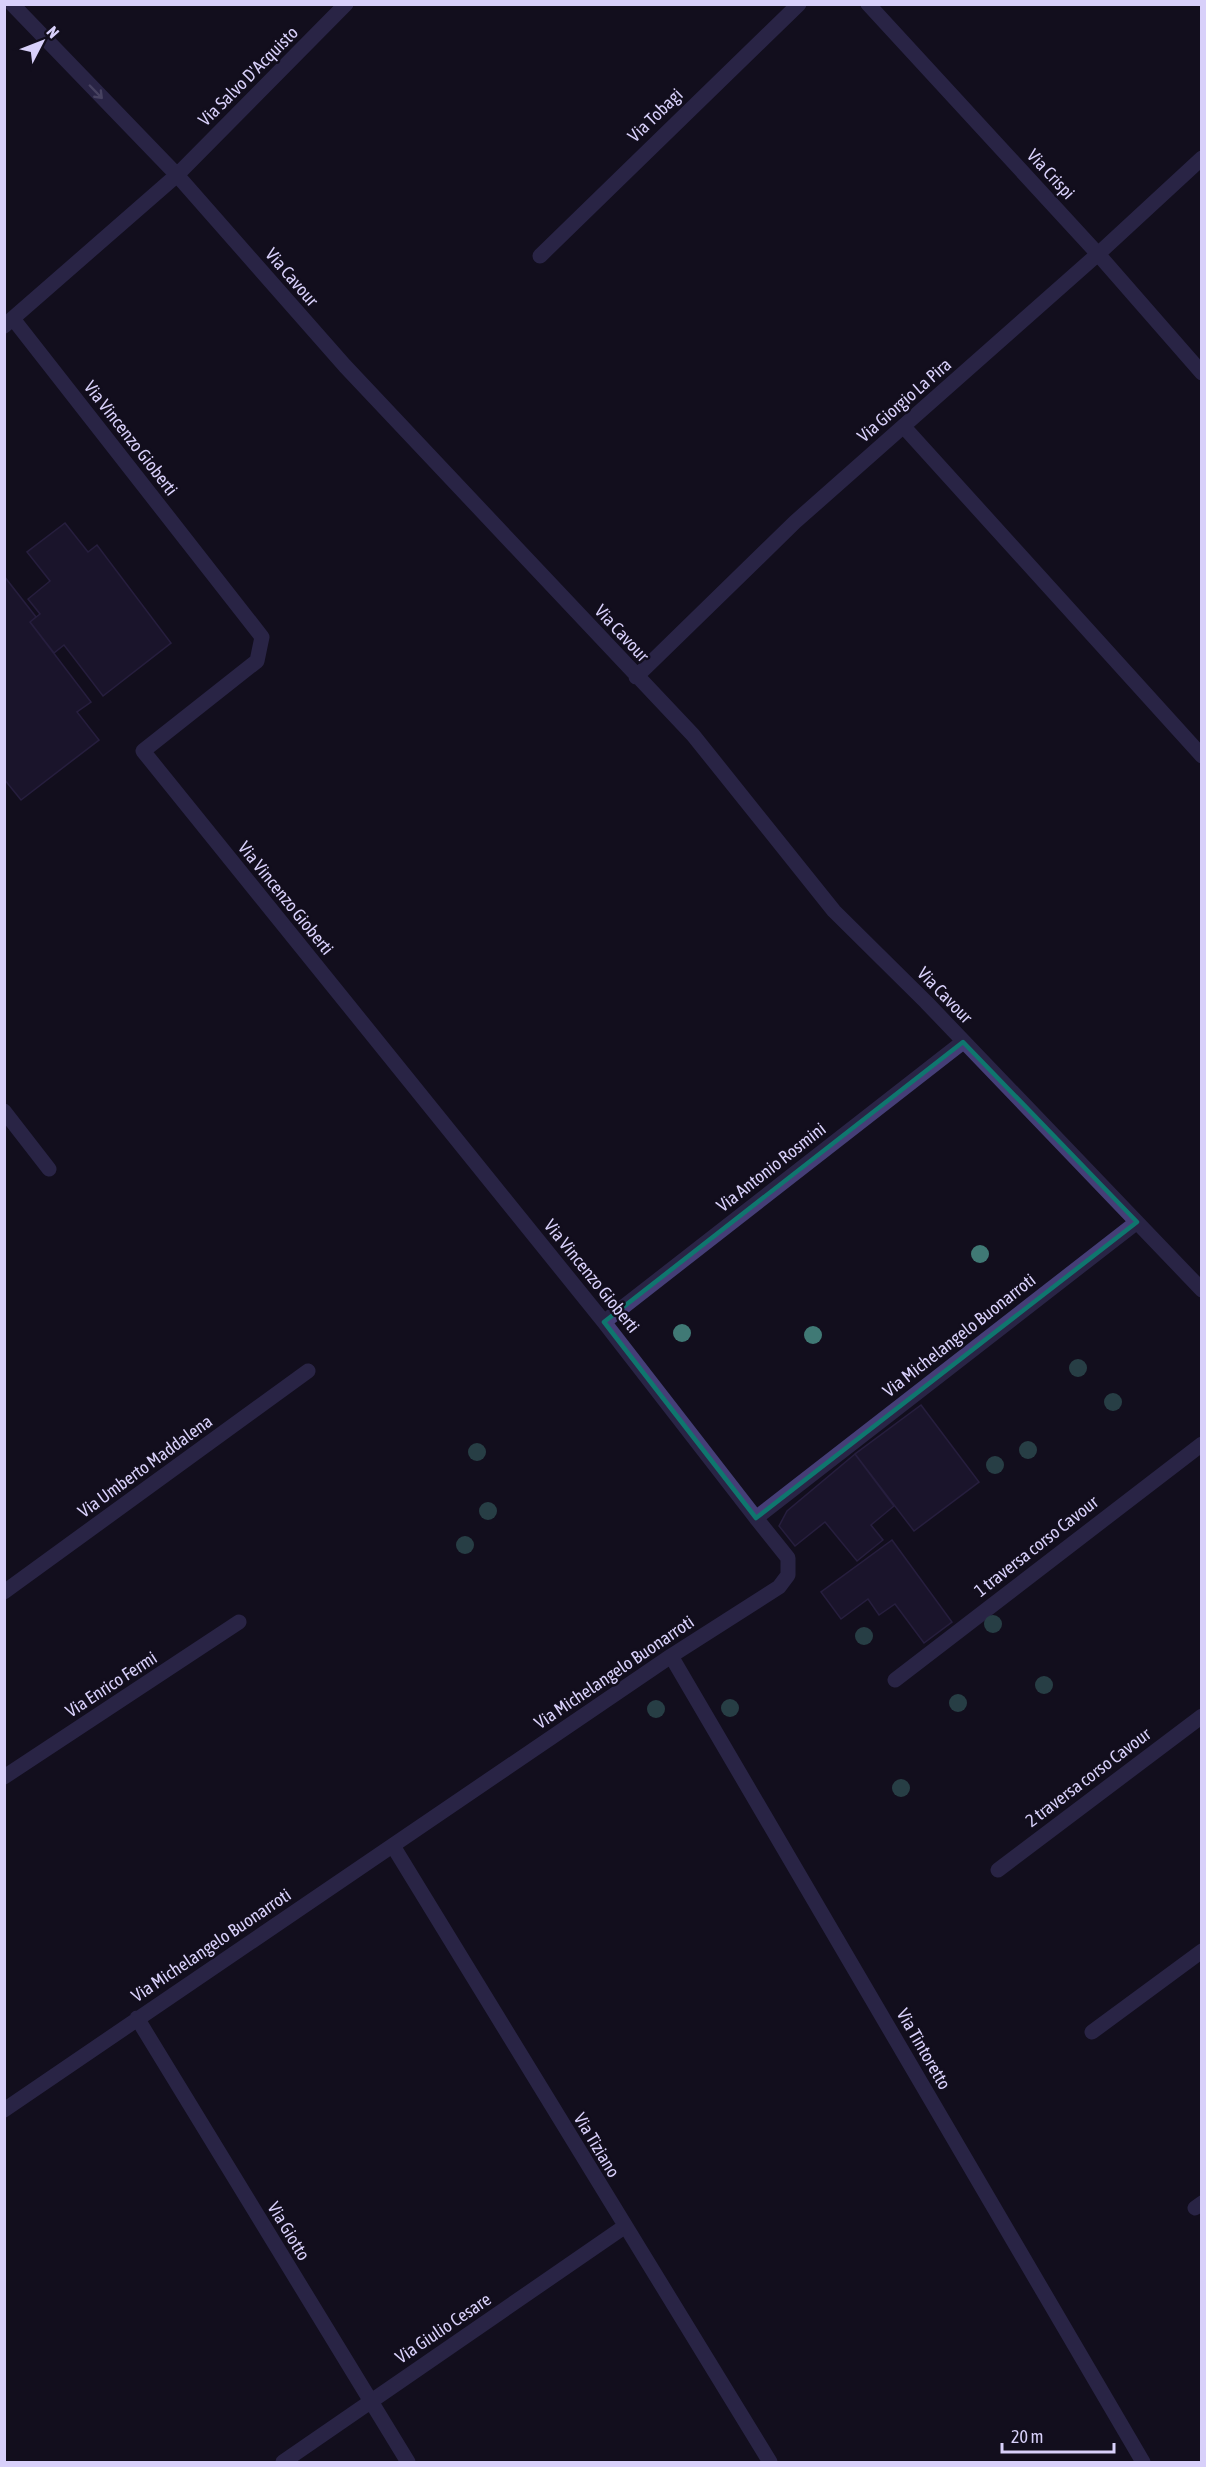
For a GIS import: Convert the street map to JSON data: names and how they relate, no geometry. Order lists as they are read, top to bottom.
{
  "streets": {
    "street": [
      "Via Salvo D'Acquisto",
      "Via Tobagi",
      "Via Crispi",
      "Via Cavour",
      "Via Giorgio La Pira",
      "Via Vincenzo Gioberti",
      "Via Antonio Rosmini",
      "Via Michelangelo Buonarroti",
      "Via Umberto Maddalena",
      "1 traversa corso Cavour",
      "Via Enrico Fermi",
      "2 traversa corso Cavour",
      "Via Tintoretto",
      "Via Tiziano",
      "Via Giotto",
      "Via Giulio Cesare"
    ]
  },
  "crossings": [
    ["Via Salvo D'Acquisto", "Via Cavour"],
    ["Via Salvo D'Acquisto", "Via Vincenzo Gioberti"],
    ["Via Crispi", "Via Giorgio La Pira"],
    ["Via Cavour", "Via Giorgio La Pira"],
    ["Via Cavour", "Via Antonio Rosmini"],
    ["Via Cavour", "Via Michelangelo Buonarroti"],
    ["Via Vincenzo Gioberti", "Via Antonio Rosmini"],
    ["Via Vincenzo Gioberti", "Via Michelangelo Buonarroti"],
    ["Via Michelangelo Buonarroti", "Via Tintoretto"],
    ["Via Michelangelo Buonarroti", "Via Tiziano"],
    ["Via Michelangelo Buonarroti", "Via Giotto"],
    ["Via Tiziano", "Via Giulio Cesare"],
    ["Via Giotto", "Via Giulio Cesare"]
  ],
  "scale_bar": "20 m",
  "north": "top right"
}
